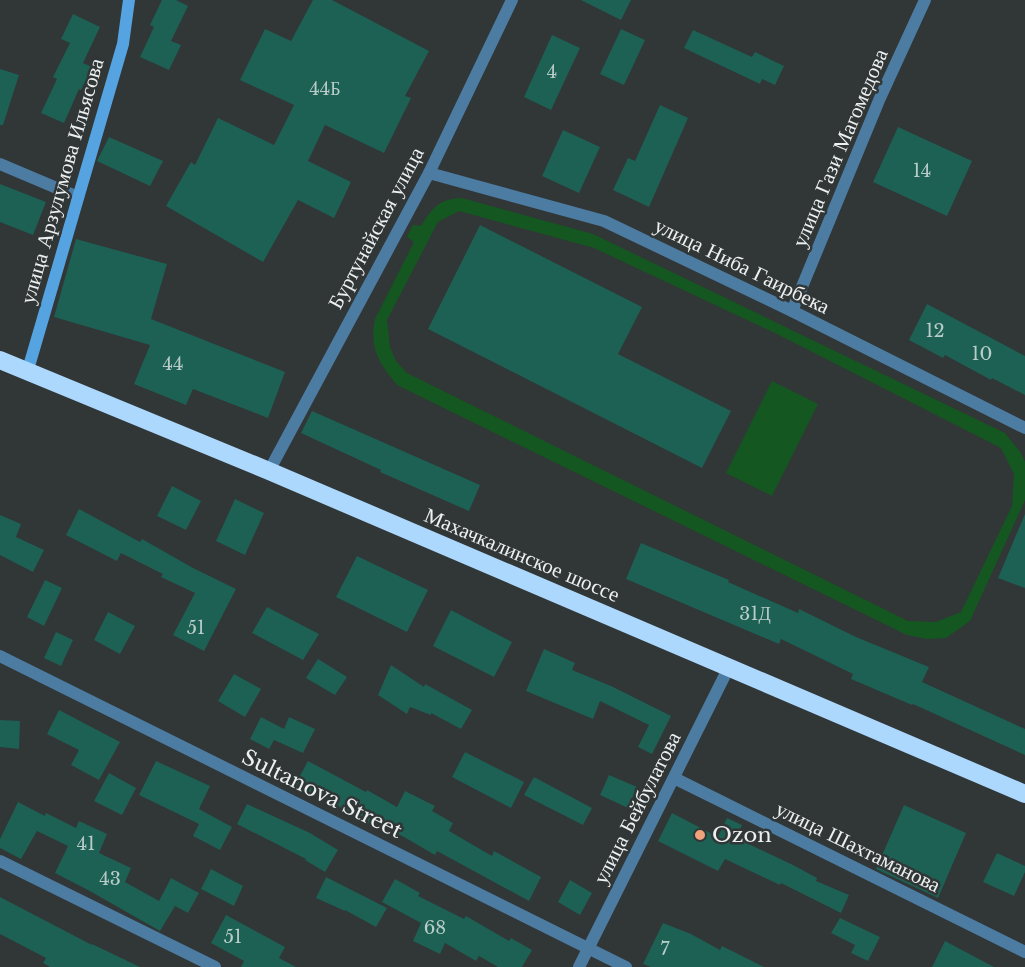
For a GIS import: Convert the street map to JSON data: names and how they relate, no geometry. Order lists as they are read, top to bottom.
{
  "streets": {
    "highway": ["Махачкалинское шоссе"],
    "street": [
      "улица Гази Магомедова",
      "улица Арзулумова Ильясова",
      "Буртунайская улица",
      "улица Ниба Гаирбека",
      "Sultanova Street",
      "улица Бейбулатова",
      "улица Шахтаманова"
    ]
  },
  "crossings": [
    ["улица Гази Магомедова", "улица Ниба Гаирбека"],
    ["улица Арзулумова Ильясова", "Махачкалинское шоссе"],
    ["Буртунайская улица", "улица Ниба Гаирбека"],
    ["Буртунайская улица", "Махачкалинское шоссе"],
    ["Махачкалинское шоссе", "улица Бейбулатова"],
    ["Sultanova Street", "улица Бейбулатова"],
    ["улица Бейбулатова", "улица Шахтаманова"]
  ],
  "places": ["Ozon"],
  "house_numbers": [
    "4",
    "44Б",
    "14",
    "12",
    "10",
    "44",
    "31Д",
    "51",
    "41",
    "43",
    "68",
    "51",
    "7"
  ]
}
